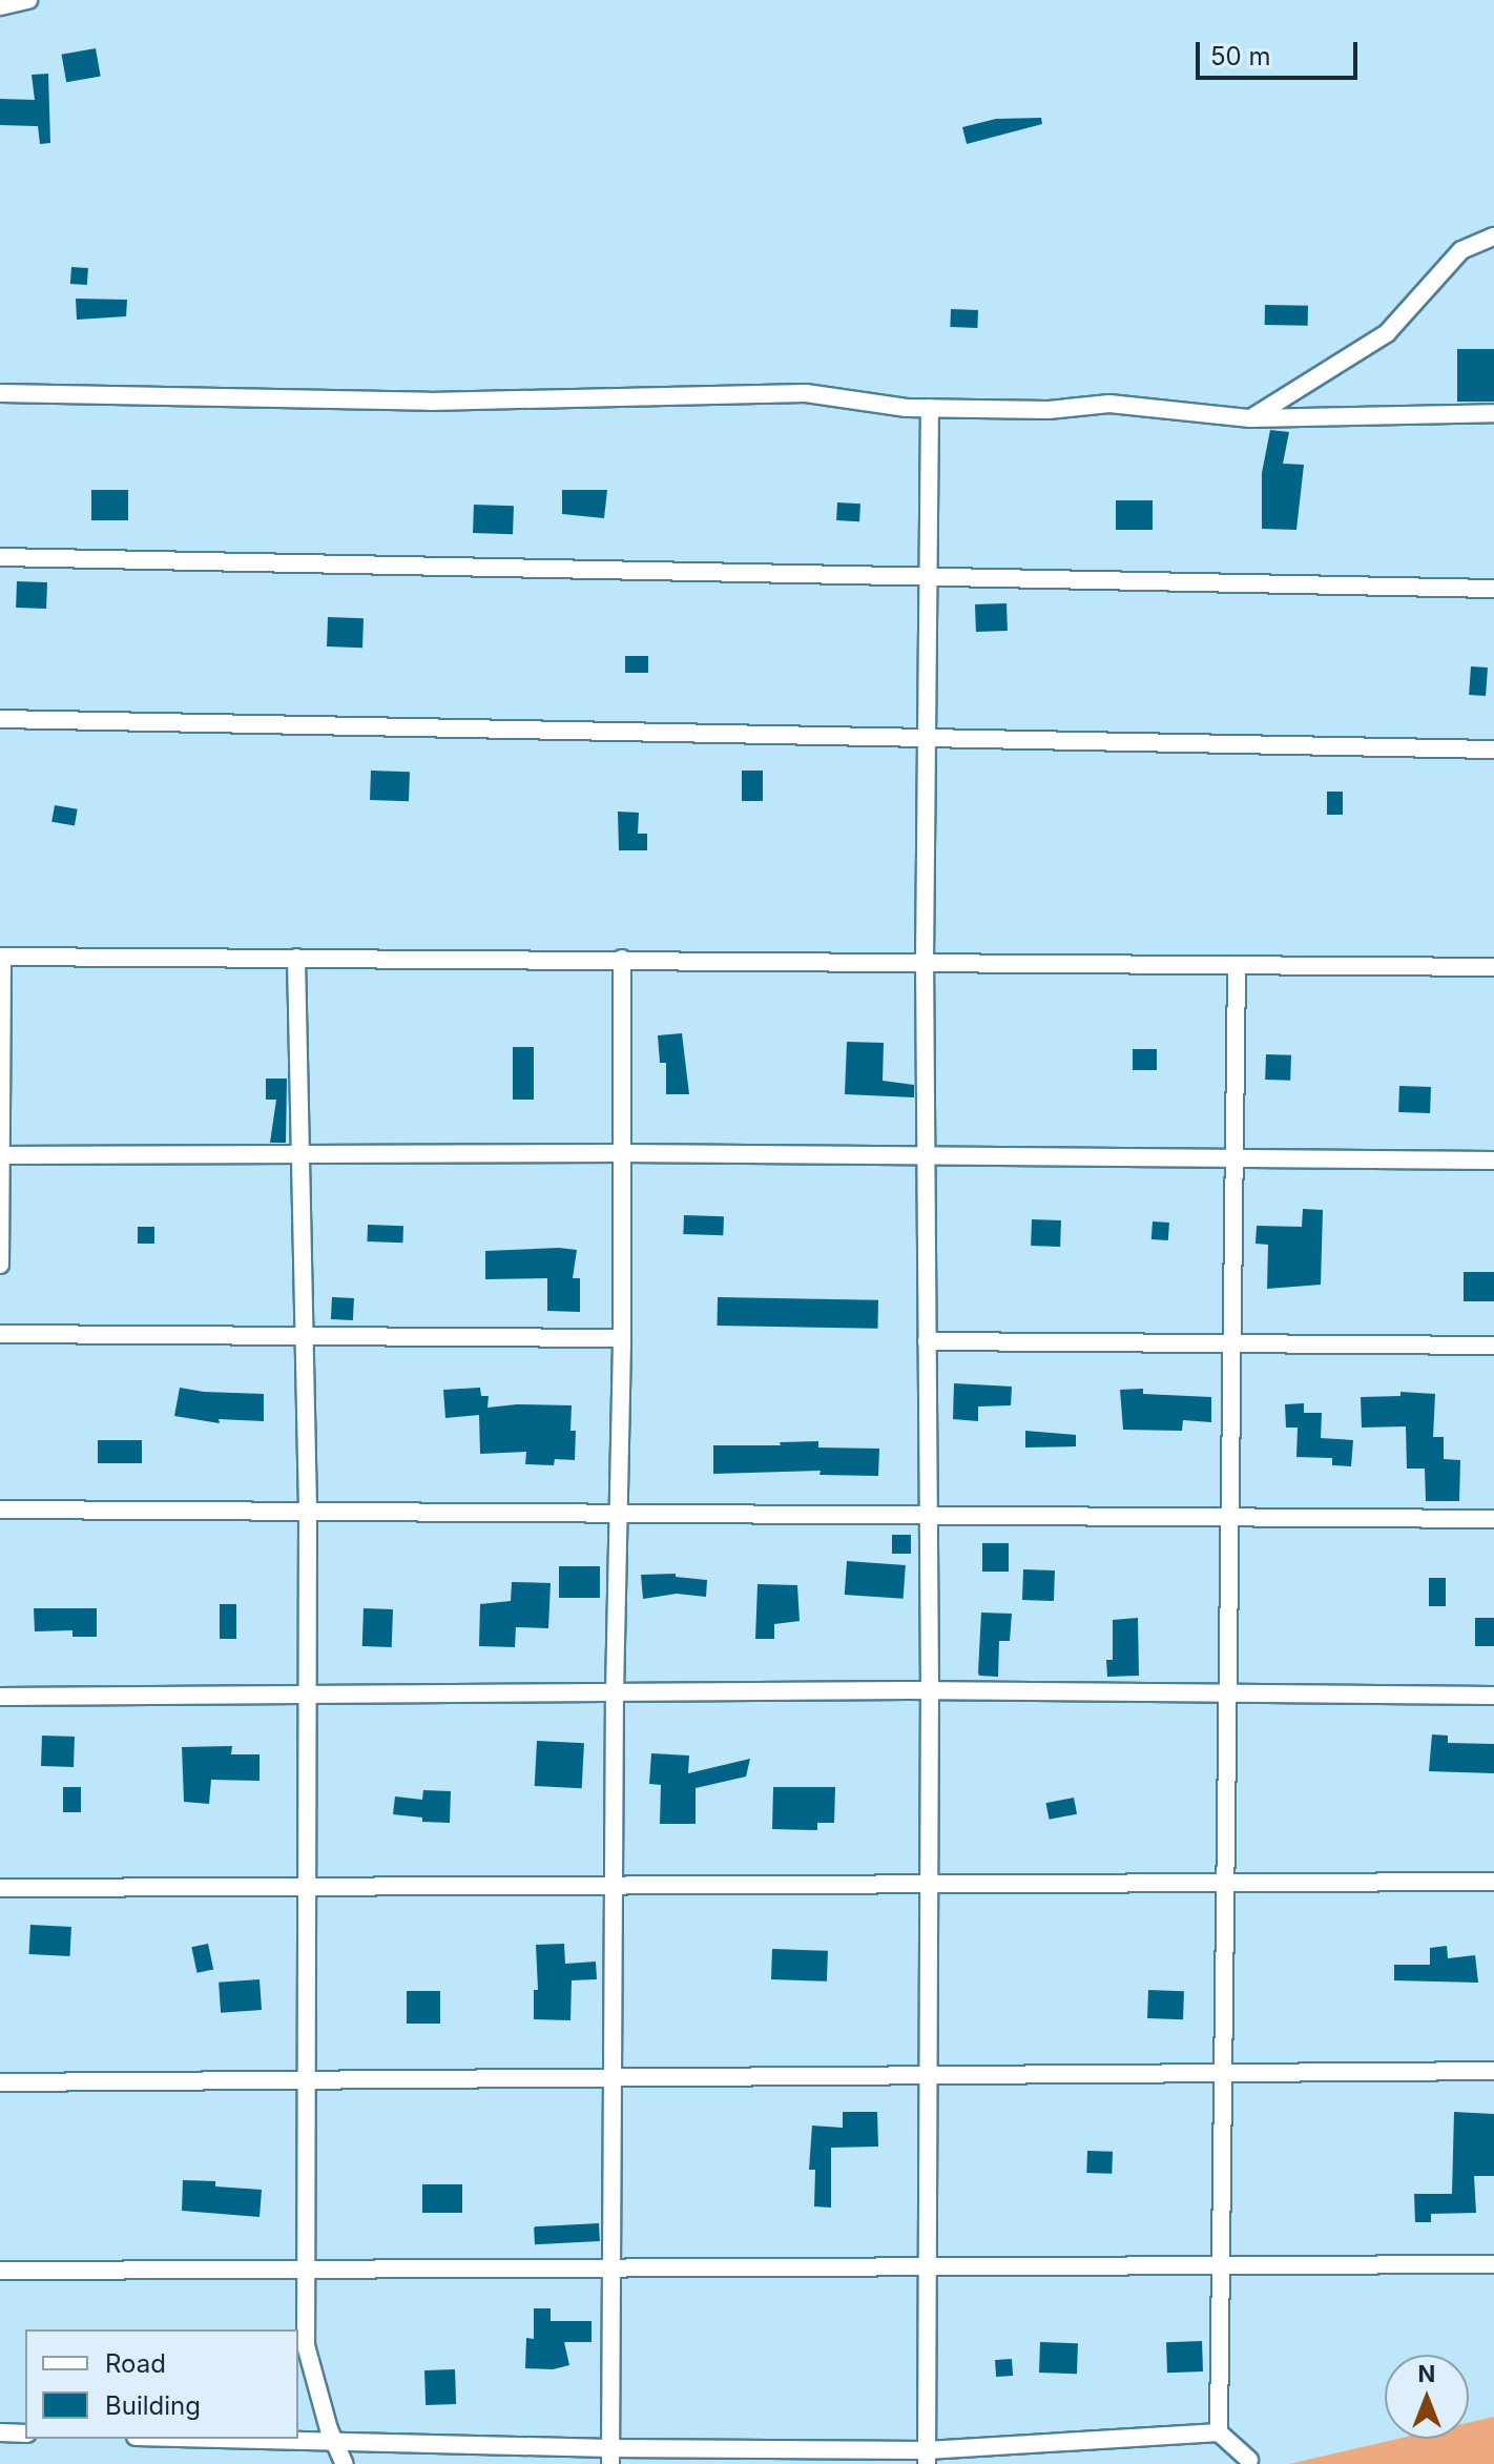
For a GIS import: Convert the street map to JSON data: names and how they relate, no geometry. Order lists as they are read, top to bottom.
{
  "legend": ["Road", "Building"],
  "scale_bar": "50 m",
  "north": "top"
}
